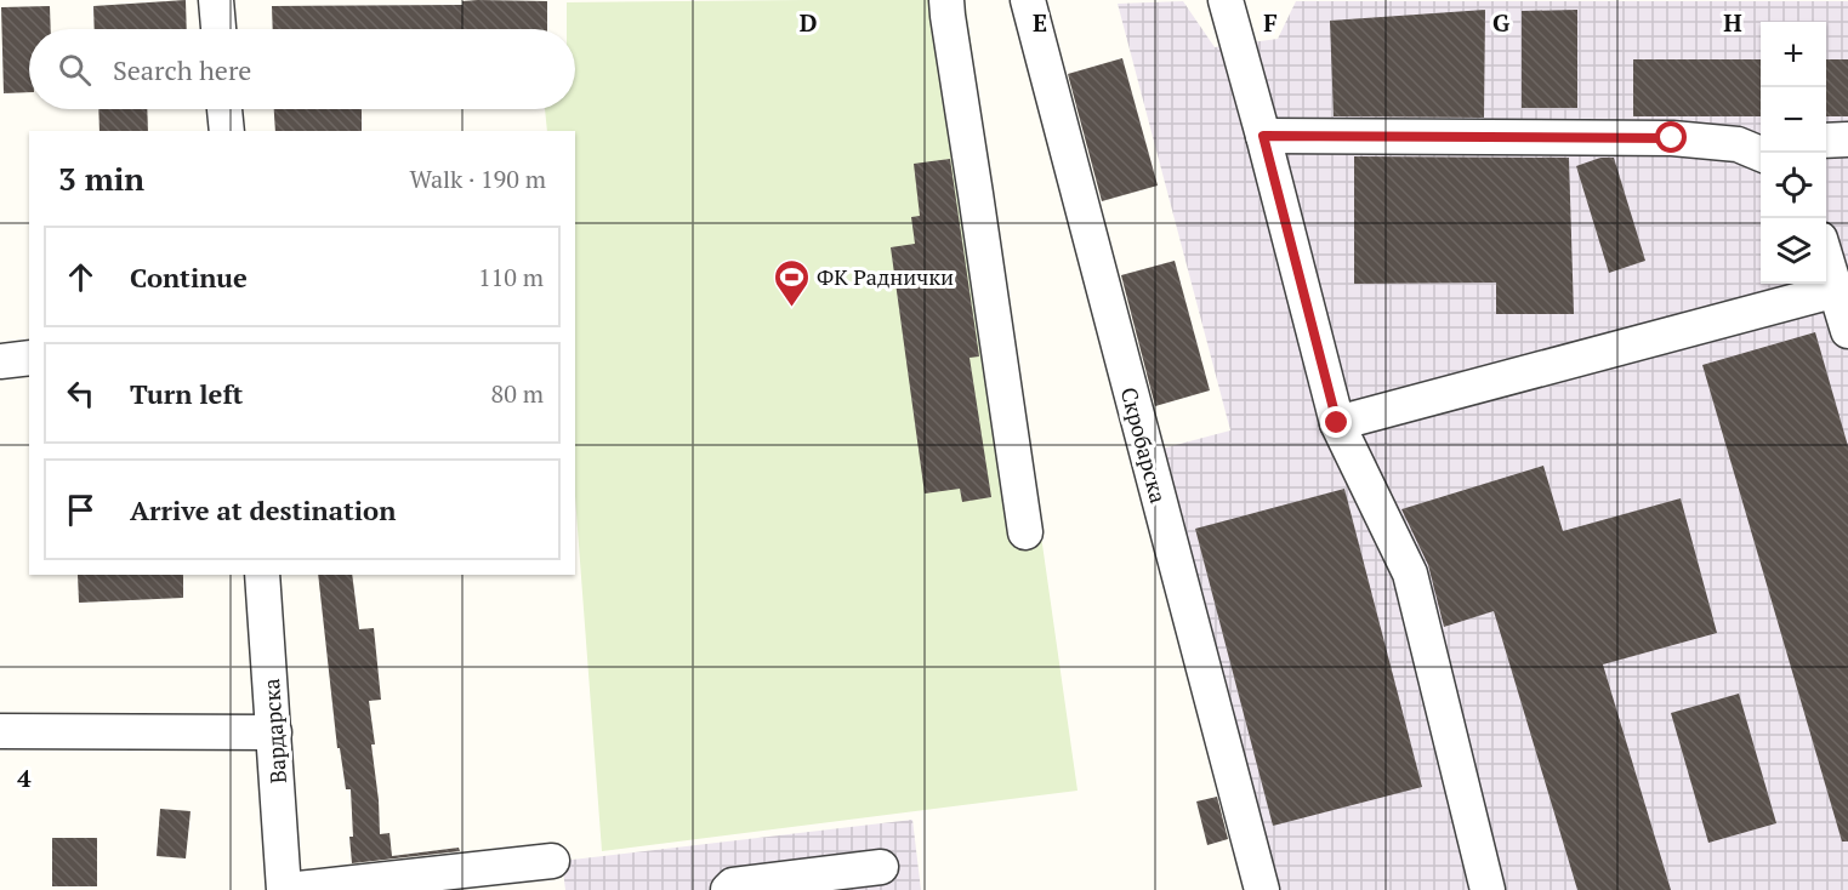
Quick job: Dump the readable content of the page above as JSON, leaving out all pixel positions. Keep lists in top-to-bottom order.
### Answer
{
  "streets": {
    "street": ["Скробарска", "Вардарска"]
  },
  "places": {
    "sports": ["ФК Раднички"]
  },
  "page": {
    "map_buttons": ["+", "−"],
    "search": "Search here",
    "heading": ["3 min", "Walk · 190 m"],
    "list": [
      ["Continue", "110 m"],
      ["Turn left", "80 m"],
      "Arrive at destination"
    ]
  },
  "grid": {
    "columns": [
      "D",
      "E",
      "F",
      "G",
      "H"
    ],
    "rows": ["4"]
  }
}
